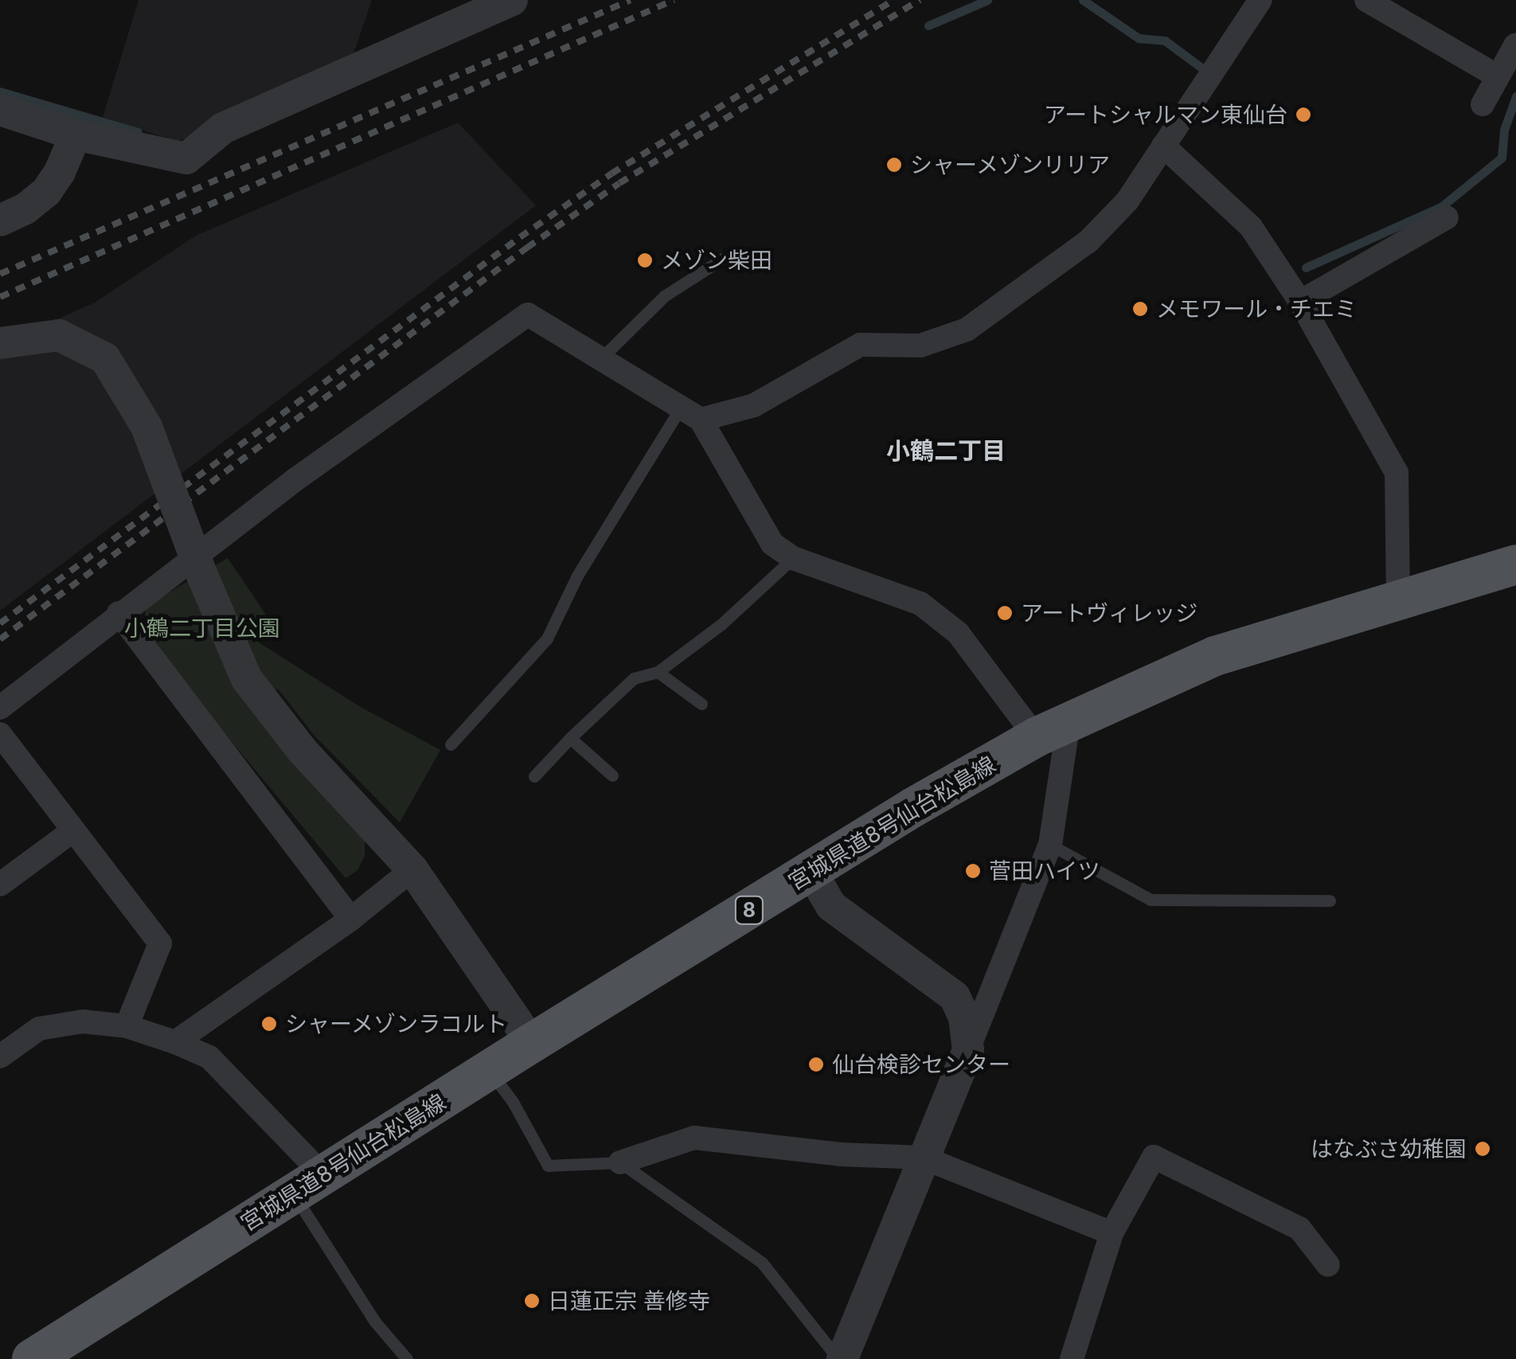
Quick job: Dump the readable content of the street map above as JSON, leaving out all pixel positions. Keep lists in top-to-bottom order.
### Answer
{
  "streets": {
    "main road": ["宮城県道8号仙台松島線", "8"]
  },
  "districts": ["小鶴二丁目"],
  "parks": ["小鶴二丁目公園"],
  "places": [
    "アートシャルマン東仙台",
    "シャーメゾンリリア",
    "メゾン柴田",
    "メモワール・チエミ",
    "アートヴィレッジ",
    "菅田ハイツ",
    "シャーメゾンラコルト",
    "仙台検診センター",
    "はなぶさ幼稚園",
    "日蓮正宗 善修寺"
  ]
}
